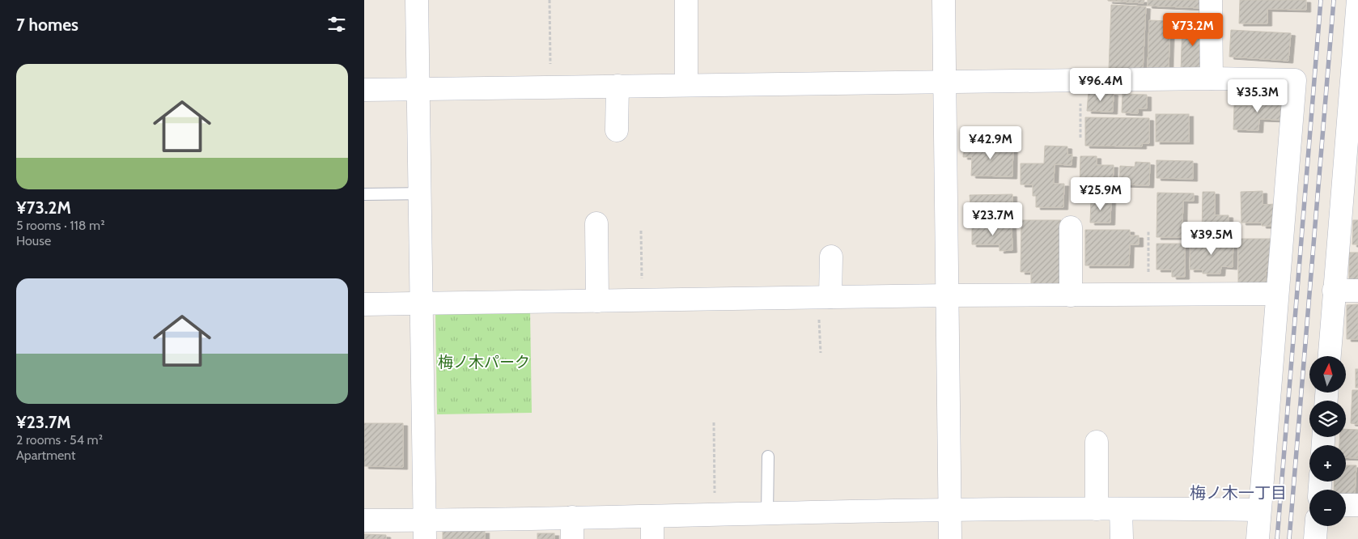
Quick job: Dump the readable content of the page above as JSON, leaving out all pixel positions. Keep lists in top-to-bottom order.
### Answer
{
  "districts": ["梅ノ木一丁目"],
  "parks": ["梅ノ木パーク"],
  "north": "top",
  "page": {
    "heading": "7 homes",
    "price": [
      "¥73.2M",
      "¥96.4M",
      "¥35.3M",
      "¥42.9M",
      "¥25.9M",
      "¥23.7M",
      "¥39.5M"
    ],
    "list": [
      {
        "name": "¥73.2M",
        "note": "5 rooms · 118 m² · House"
      },
      {
        "name": "¥23.7M",
        "note": "2 rooms · 54 m² · Apartment"
      }
    ],
    "map_buttons": ["+", "−"]
  }
}
